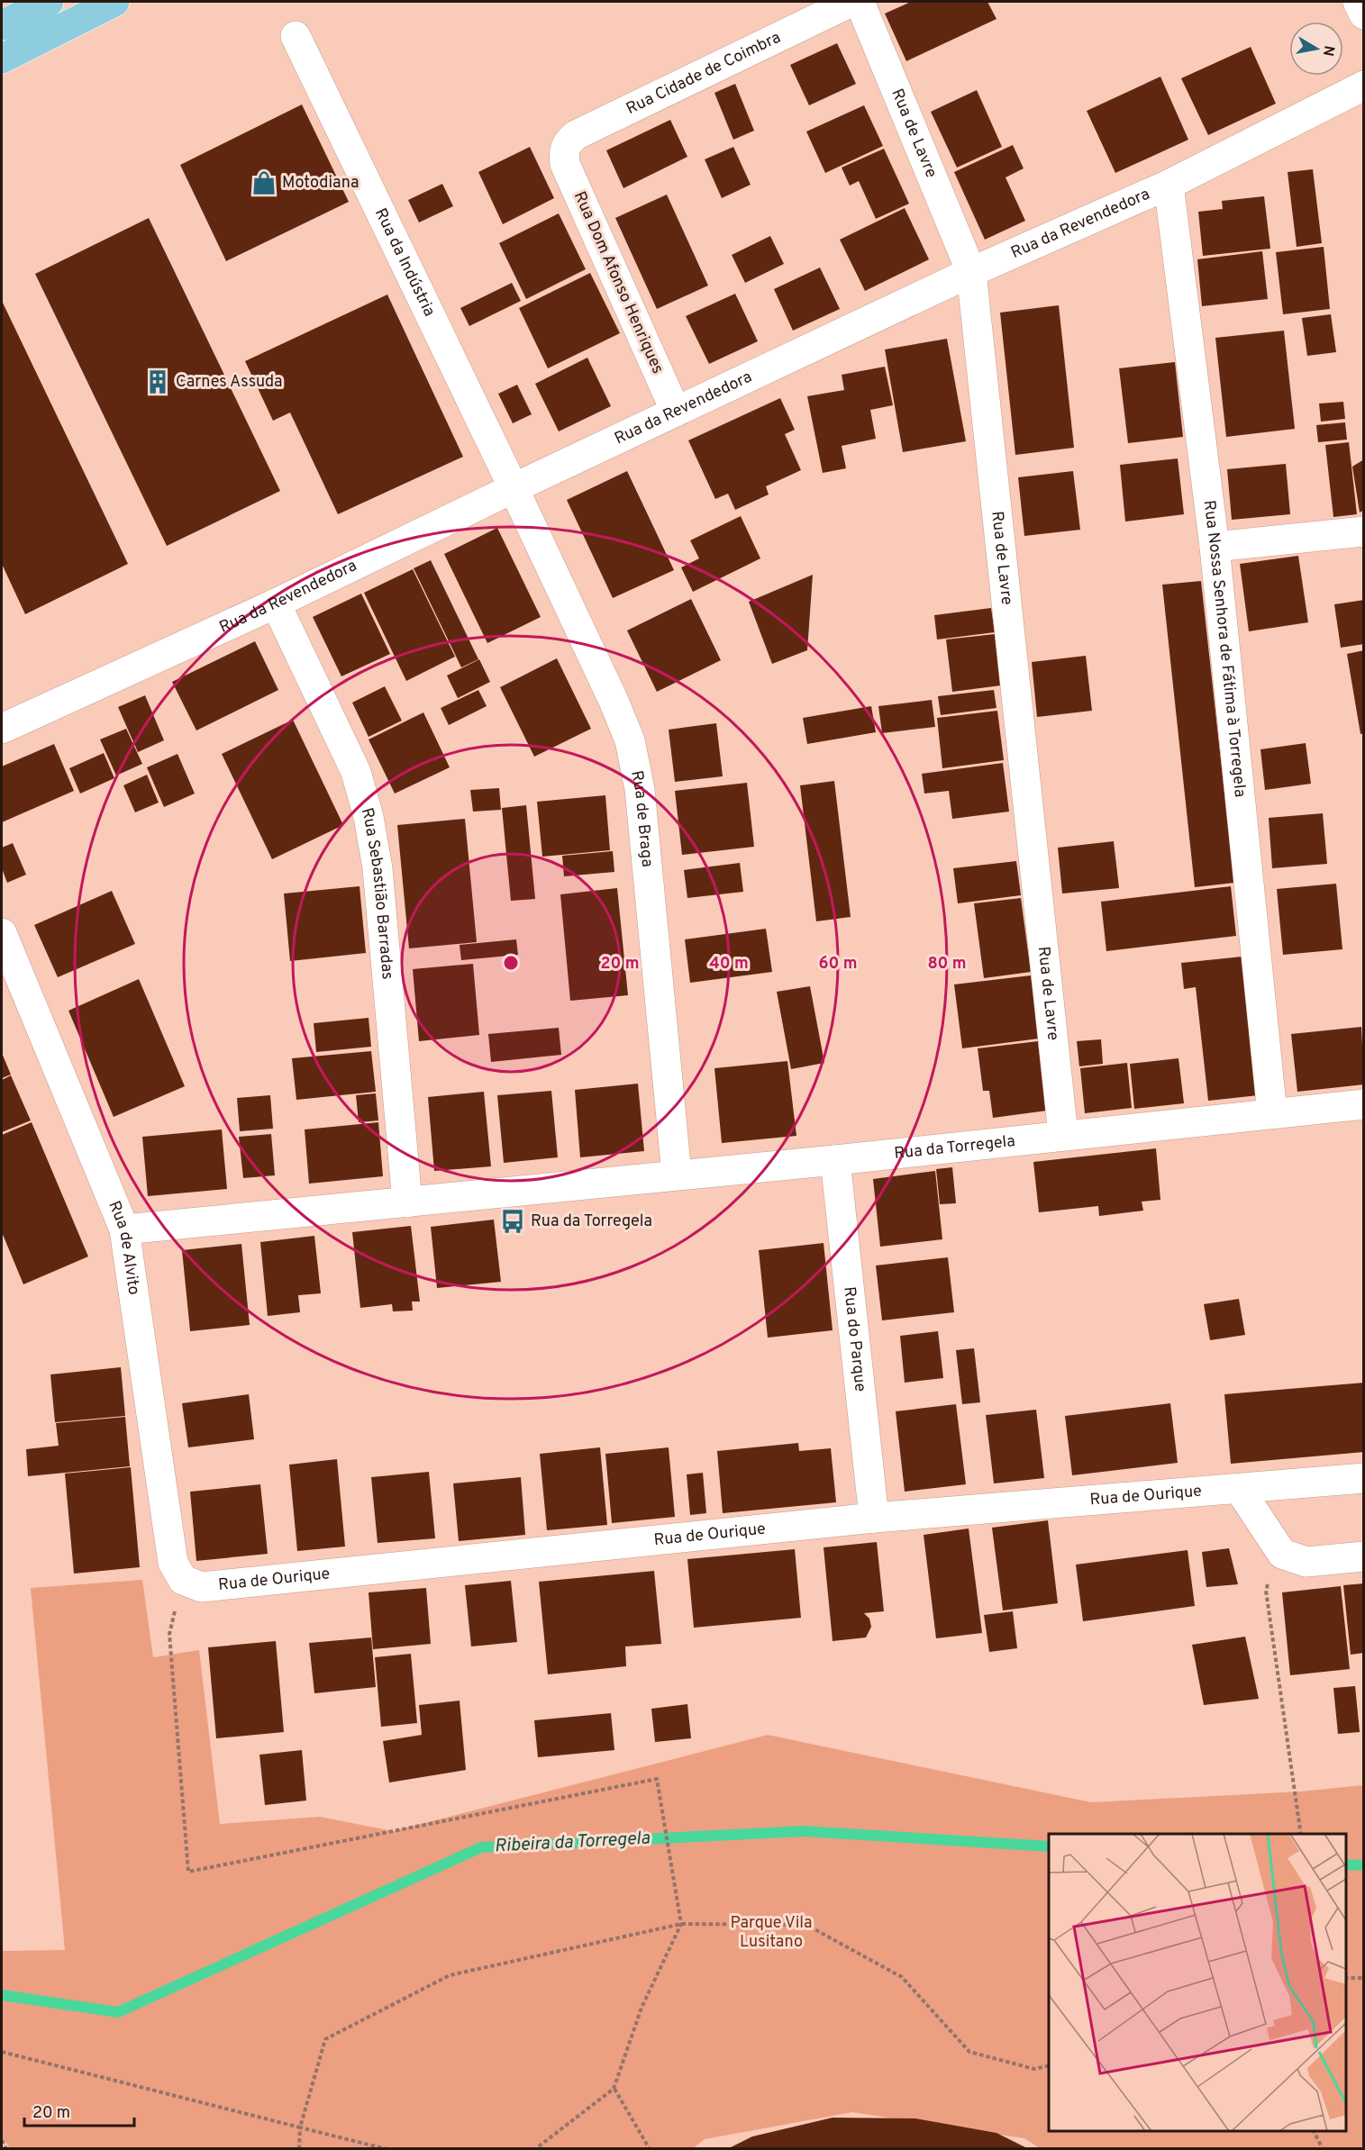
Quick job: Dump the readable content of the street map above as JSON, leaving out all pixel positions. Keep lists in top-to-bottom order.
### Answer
{
  "streets": {
    "street": [
      "Rua Cidade de Coimbra",
      "Rua de Lavre",
      "Rua da Revendedora",
      "Rua da Indústria",
      "Rua Dom Afonso Henriques",
      "Rua Nossa Senhora de Fátima à Torregela",
      "Rua de Braga",
      "Rua Sebastião Barradas",
      "Rua da Torregela",
      "Rua de Alvito",
      "Rua do Parque",
      "Rua de Ourique"
    ]
  },
  "crossings": [
    ["Rua Cidade de Coimbra", "Rua Dom Afonso Henriques"],
    ["Rua de Lavre", "Rua da Revendedora"],
    ["Rua de Lavre", "Rua da Torregela"],
    ["Rua da Revendedora", "Rua da Indústria"],
    ["Rua da Revendedora", "Rua Dom Afonso Henriques"],
    ["Rua da Revendedora", "Rua Nossa Senhora de Fátima à Torregela"],
    ["Rua da Revendedora", "Rua de Braga"],
    ["Rua da Revendedora", "Rua Sebastião Barradas"],
    ["Rua da Indústria", "Rua de Braga"],
    ["Rua Nossa Senhora de Fátima à Torregela", "Rua da Torregela"],
    ["Rua de Braga", "Rua da Torregela"],
    ["Rua Sebastião Barradas", "Rua da Torregela"],
    ["Rua da Torregela", "Rua de Alvito"],
    ["Rua da Torregela", "Rua do Parque"],
    ["Rua de Alvito", "Rua de Ourique"],
    ["Rua do Parque", "Rua de Ourique"]
  ],
  "water": ["Ribeira da Torregela"],
  "parks": ["Parque Vila Lusitano"],
  "places": {
    "shop": ["Motodiana"],
    "building": ["Carnes Assuda"],
    "bus stop": ["Rua da Torregela"]
  },
  "scale_bar": "20 m",
  "north": "right",
  "rings": [
    "20 m",
    "40 m",
    "60 m",
    "80 m"
  ]
}
